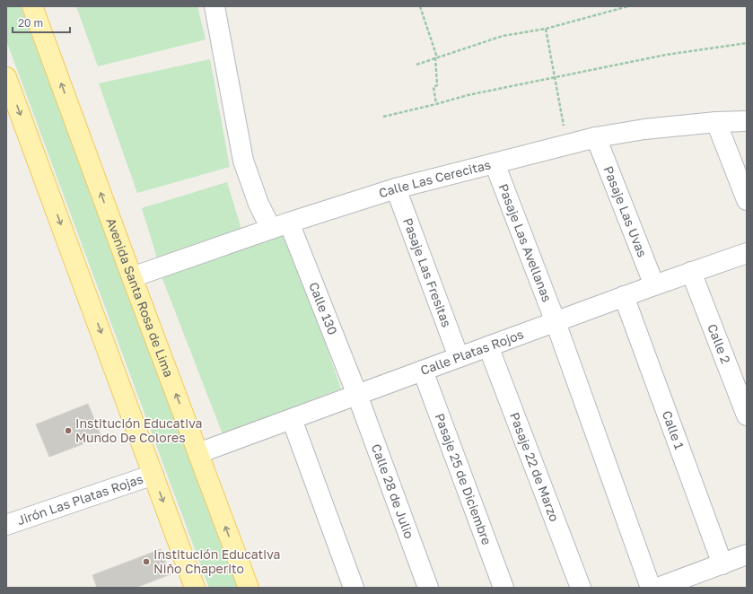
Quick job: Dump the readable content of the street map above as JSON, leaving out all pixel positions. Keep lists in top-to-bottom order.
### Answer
{
  "streets": {
    "main road": ["Avenida Santa Rosa de Lima"],
    "street": [
      "Calle Las Cerecitas",
      "Pasaje Las Uvas",
      "Pasaje Las Avellanas",
      "Pasaje Las Fresitas",
      "Calle 130",
      "Calle 2",
      "Calle Platas Rojos",
      "Calle 1",
      "Pasaje 22 de Marzo",
      "Pasaje 25 de Diciembre",
      "Calle 28 de Julio",
      "Jirón Las Platas Rojas"
    ]
  },
  "crossings": [
    ["Calle Las Cerecitas", "Pasaje Las Uvas"],
    ["Calle Las Cerecitas", "Pasaje Las Avellanas"],
    ["Calle Las Cerecitas", "Pasaje Las Fresitas"],
    ["Calle Las Cerecitas", "Avenida Santa Rosa de Lima"],
    ["Calle Las Cerecitas", "Calle 130"],
    ["Pasaje Las Uvas", "Calle Platas Rojos"],
    ["Pasaje Las Avellanas", "Calle Platas Rojos"],
    ["Pasaje Las Fresitas", "Calle Platas Rojos"],
    ["Avenida Santa Rosa de Lima", "Calle Platas Rojos"],
    ["Calle 130", "Calle Platas Rojos"],
    ["Calle 130", "Calle 28 de Julio"],
    ["Calle 2", "Calle Platas Rojos"],
    ["Calle Platas Rojos", "Calle 1"],
    ["Calle Platas Rojos", "Pasaje 22 de Marzo"],
    ["Calle Platas Rojos", "Pasaje 25 de Diciembre"],
    ["Calle Platas Rojos", "Calle 28 de Julio"]
  ],
  "places": ["Institución Educativa Mundo De Colores", "Institución Educativa Niño Chaperito"],
  "scale_bar": "20 m"
}
